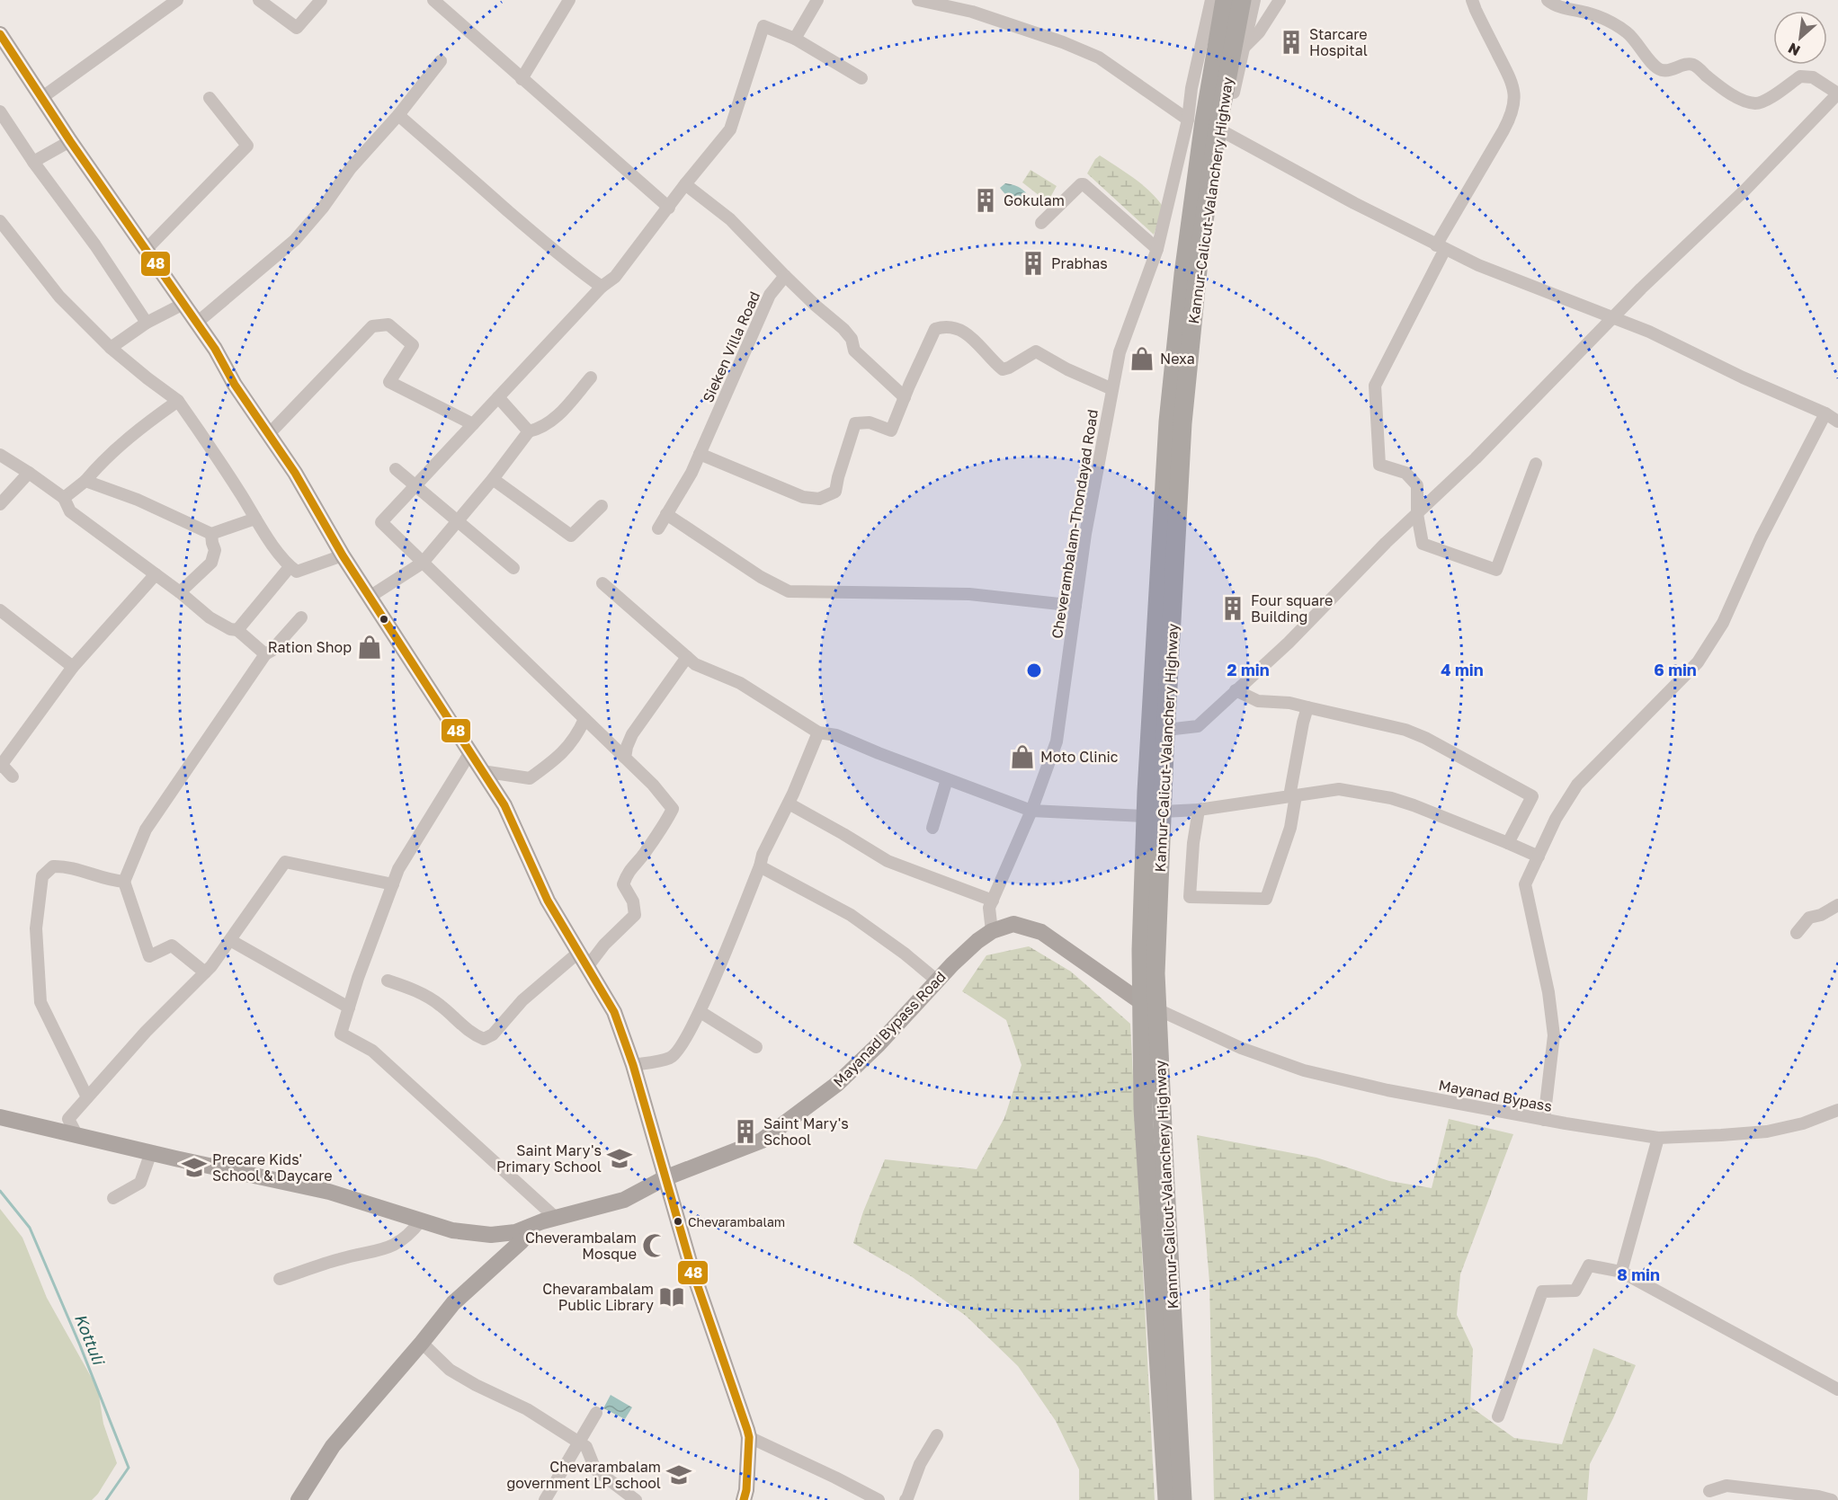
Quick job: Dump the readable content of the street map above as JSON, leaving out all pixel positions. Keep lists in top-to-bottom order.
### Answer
{
  "streets": {
    "highway": ["Kannur-Calicut-Valanchery Highway"],
    "main road": ["Mayanad Bypass Road"],
    "street": ["Sieken Villa Road", "Cheverambalam-Thondayad Road", "Mayanad Bypass"]
  },
  "crossings": [
    ["Kannur-Calicut-Valanchery Highway", "Mayanad Bypass Road"],
    ["Kannur-Calicut-Valanchery Highway", "Mayanad Bypass"],
    ["Cheverambalam-Thondayad Road", "Mayanad Bypass Road"],
    ["Mayanad Bypass Road", "Mayanad Bypass"]
  ],
  "water": ["Kottuli"],
  "places": {
    "building": [
      "Starcare Hospital",
      "Gokulam",
      "Prabhas",
      "Four square Building",
      "Saint Mary's School"
    ],
    "shop": ["Nexa", "Ration Shop", "Moto Clinic"],
    "school or university": ["Saint Mary's Primary School", "Precare Kids' School & Daycare", "Chevarambalam government LP school"],
    "other": ["Chevarambalam"],
    "mosque": ["Cheverambalam Mosque"],
    "library": ["Chevarambalam Public Library"]
  },
  "lines": ["transit line 48"],
  "north": "bottom left",
  "rings": [
    "2 min",
    "4 min",
    "6 min",
    "8 min"
  ]
}
